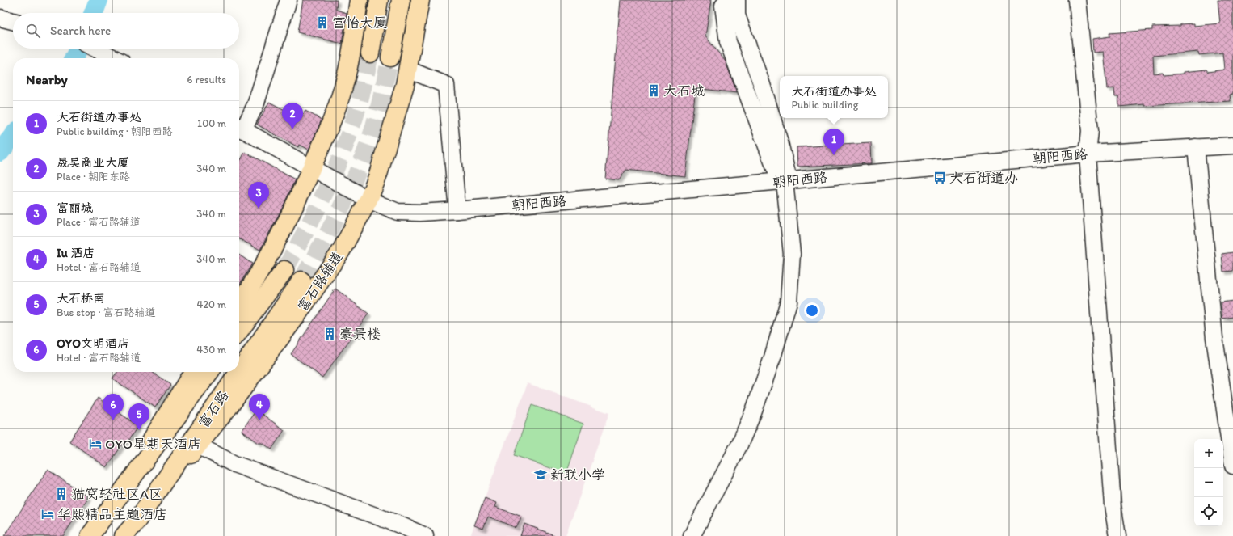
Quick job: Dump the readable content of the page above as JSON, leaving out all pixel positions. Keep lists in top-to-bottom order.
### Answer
{
  "streets": {
    "main road": ["富石路辅道", "富石路"],
    "street": ["朝阳西路"]
  },
  "crossings": [
    ["朝阳西路", "富石路辅道"],
    ["富石路辅道", "富石路"]
  ],
  "places": {
    "building": [
      "富怡大厦",
      "大石城",
      "豪景楼",
      "猫窝轻社区A区"
    ],
    "bus stop": ["大石街道办"],
    "hotel": ["OYO星期天酒店", "华熙精品主题酒店"],
    "school or university": ["新联小学"]
  },
  "page": {
    "search": "Search here",
    "heading": ["Nearby", "6 results"],
    "popup": ["大石街道办事处", "Public building"],
    "list": [
      {
        "mark": "1",
        "name": "大石街道办事处",
        "note": "Public building · 朝阳西路",
        "value": "100 m"
      },
      {
        "mark": "2",
        "name": "晟昊商业大厦",
        "note": "Place · 朝阳东路",
        "value": "340 m"
      },
      {
        "mark": "3",
        "name": "富丽城",
        "note": "Place · 富石路辅道",
        "value": "340 m"
      },
      {
        "mark": "4",
        "name": "Iu 酒店",
        "note": "Hotel · 富石路辅道",
        "value": "340 m"
      },
      {
        "mark": "5",
        "name": "大石桥南",
        "note": "Bus stop · 富石路辅道",
        "value": "420 m"
      },
      {
        "mark": "6",
        "name": "OYO文明酒店",
        "note": "Hotel · 富石路辅道",
        "value": "430 m"
      }
    ],
    "pins": [
      "2",
      "1",
      "3",
      "4",
      "6",
      "5"
    ],
    "map_buttons": ["+", "−"]
  }
}
